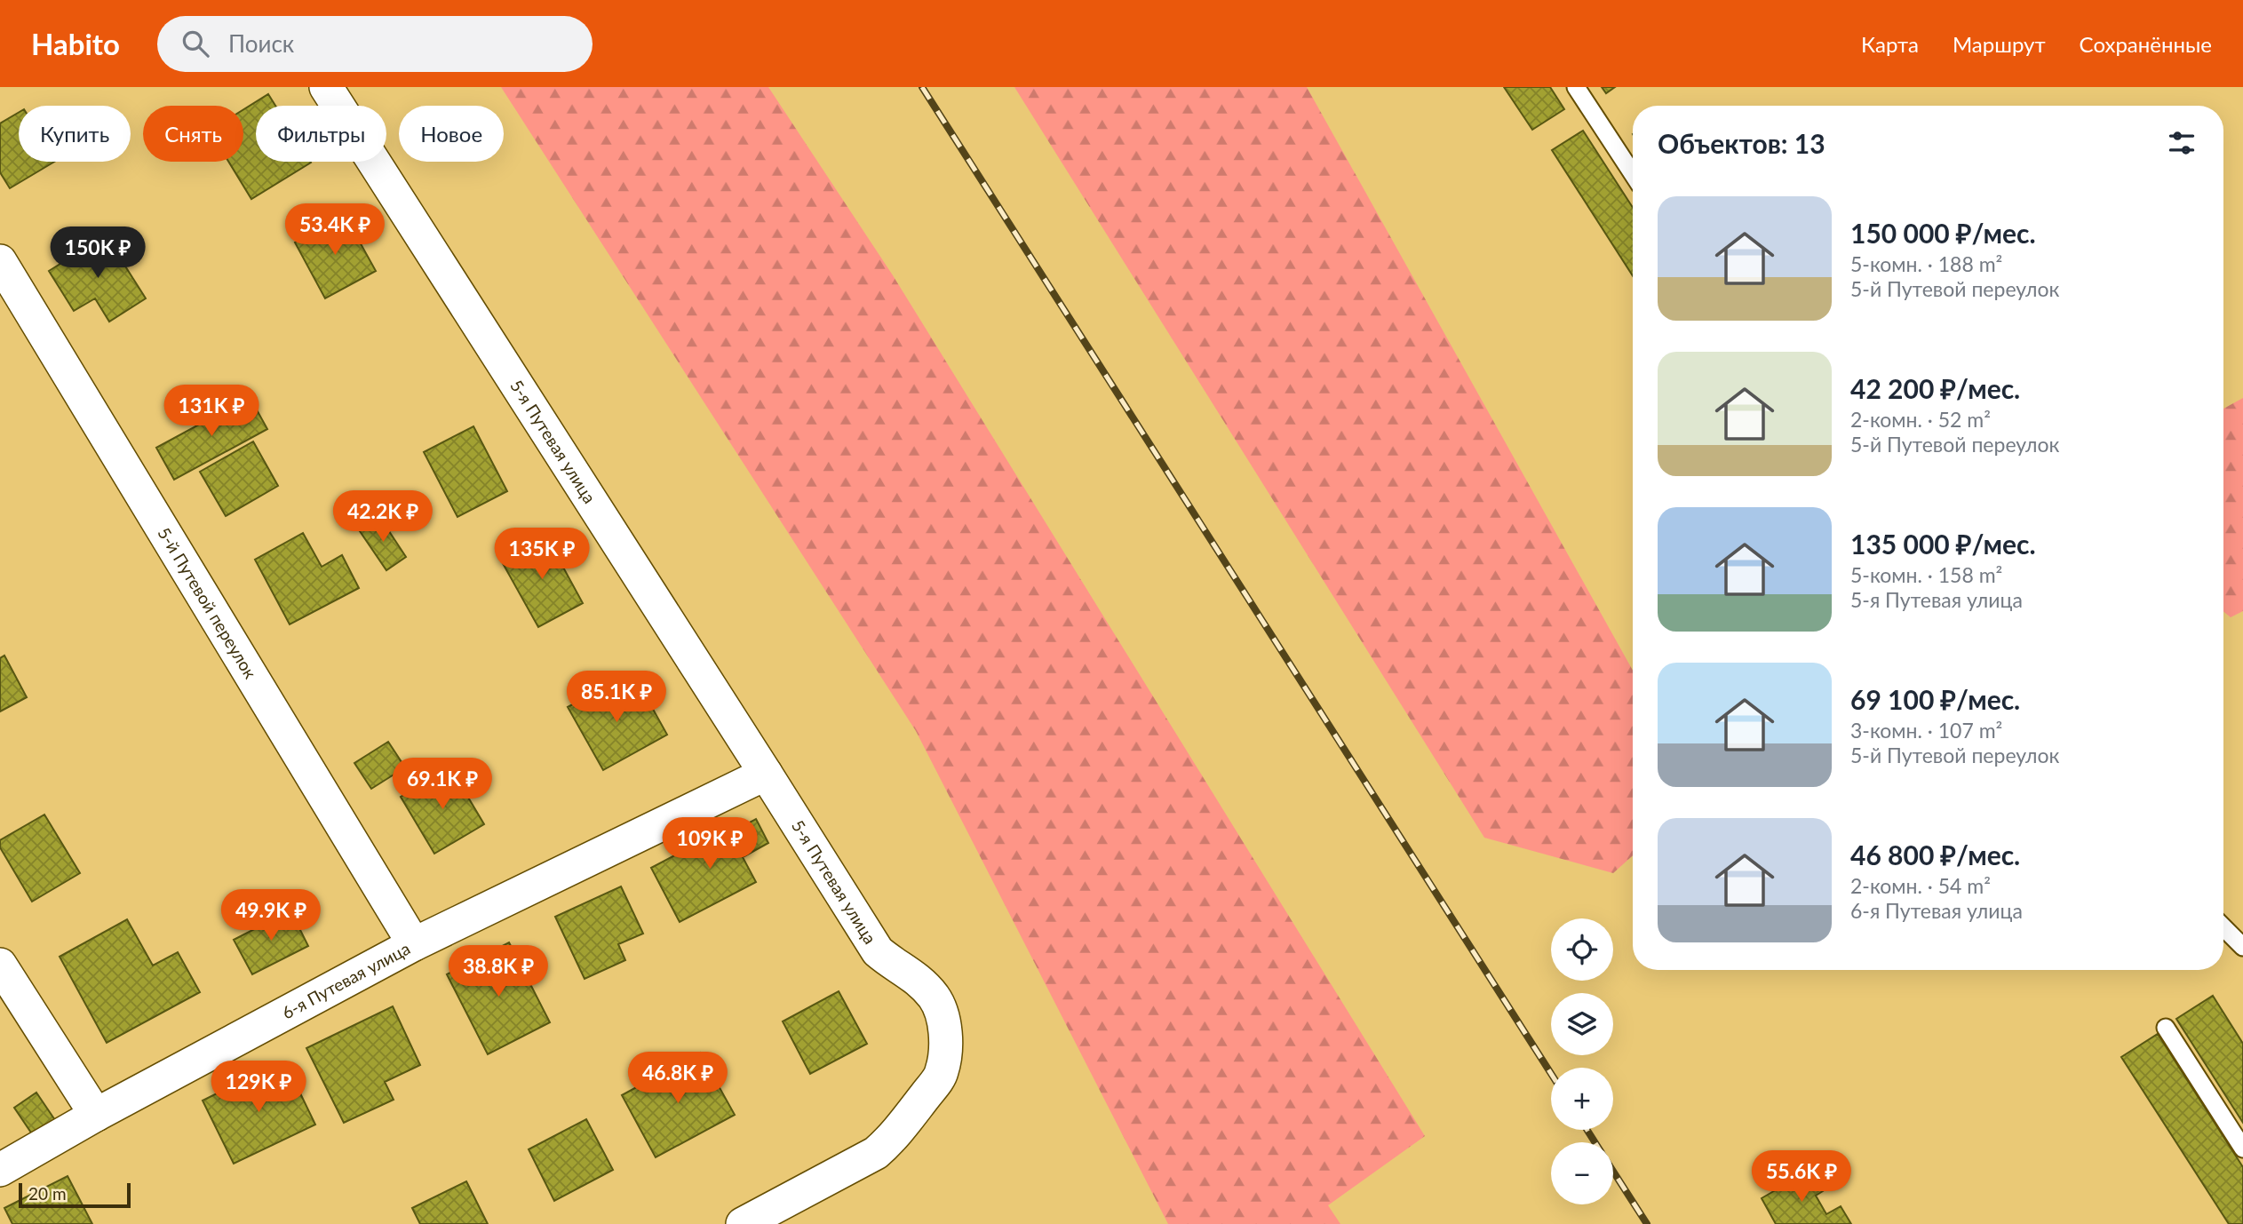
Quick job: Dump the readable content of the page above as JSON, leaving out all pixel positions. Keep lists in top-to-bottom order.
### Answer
{
  "streets": {
    "street": ["5-я Путевая улица", "5-й Путевой переулок", "6-я Путевая улица"]
  },
  "crossings": [
    ["5-я Путевая улица", "6-я Путевая улица"],
    ["5-й Путевой переулок", "6-я Путевая улица"]
  ],
  "scale_bar": "20 m",
  "page": {
    "header": "Habito",
    "search": "Поиск",
    "nav": ["Карта", "Маршрут", "Сохранённые"],
    "chip": [
      "Купить",
      "Снять",
      "Фильтры",
      "Новое"
    ],
    "heading": "Объектов: 13",
    "list": [
      {
        "name": "150 000 ₽/мес.",
        "note": "5-комн. · 188 m² · 5-й Путевой переулок"
      },
      {
        "name": "42 200 ₽/мес.",
        "note": "2-комн. · 52 m² · 5-й Путевой переулок"
      },
      {
        "name": "135 000 ₽/мес.",
        "note": "5-комн. · 158 m² · 5-я Путевая улица"
      },
      {
        "name": "69 100 ₽/мес.",
        "note": "3-комн. · 107 m² · 5-й Путевой переулок"
      },
      {
        "name": "46 800 ₽/мес.",
        "note": "2-комн. · 54 m² · 6-я Путевая улица"
      }
    ],
    "price": [
      "53.4K ₽",
      "150K ₽",
      "131K ₽",
      "42.2K ₽",
      "135K ₽",
      "85.1K ₽",
      "69.1K ₽",
      "109K ₽",
      "49.9K ₽",
      "38.8K ₽",
      "46.8K ₽",
      "129K ₽",
      "55.6K ₽"
    ],
    "map_buttons": ["+", "−"],
    "scale": "20 m"
  }
}
